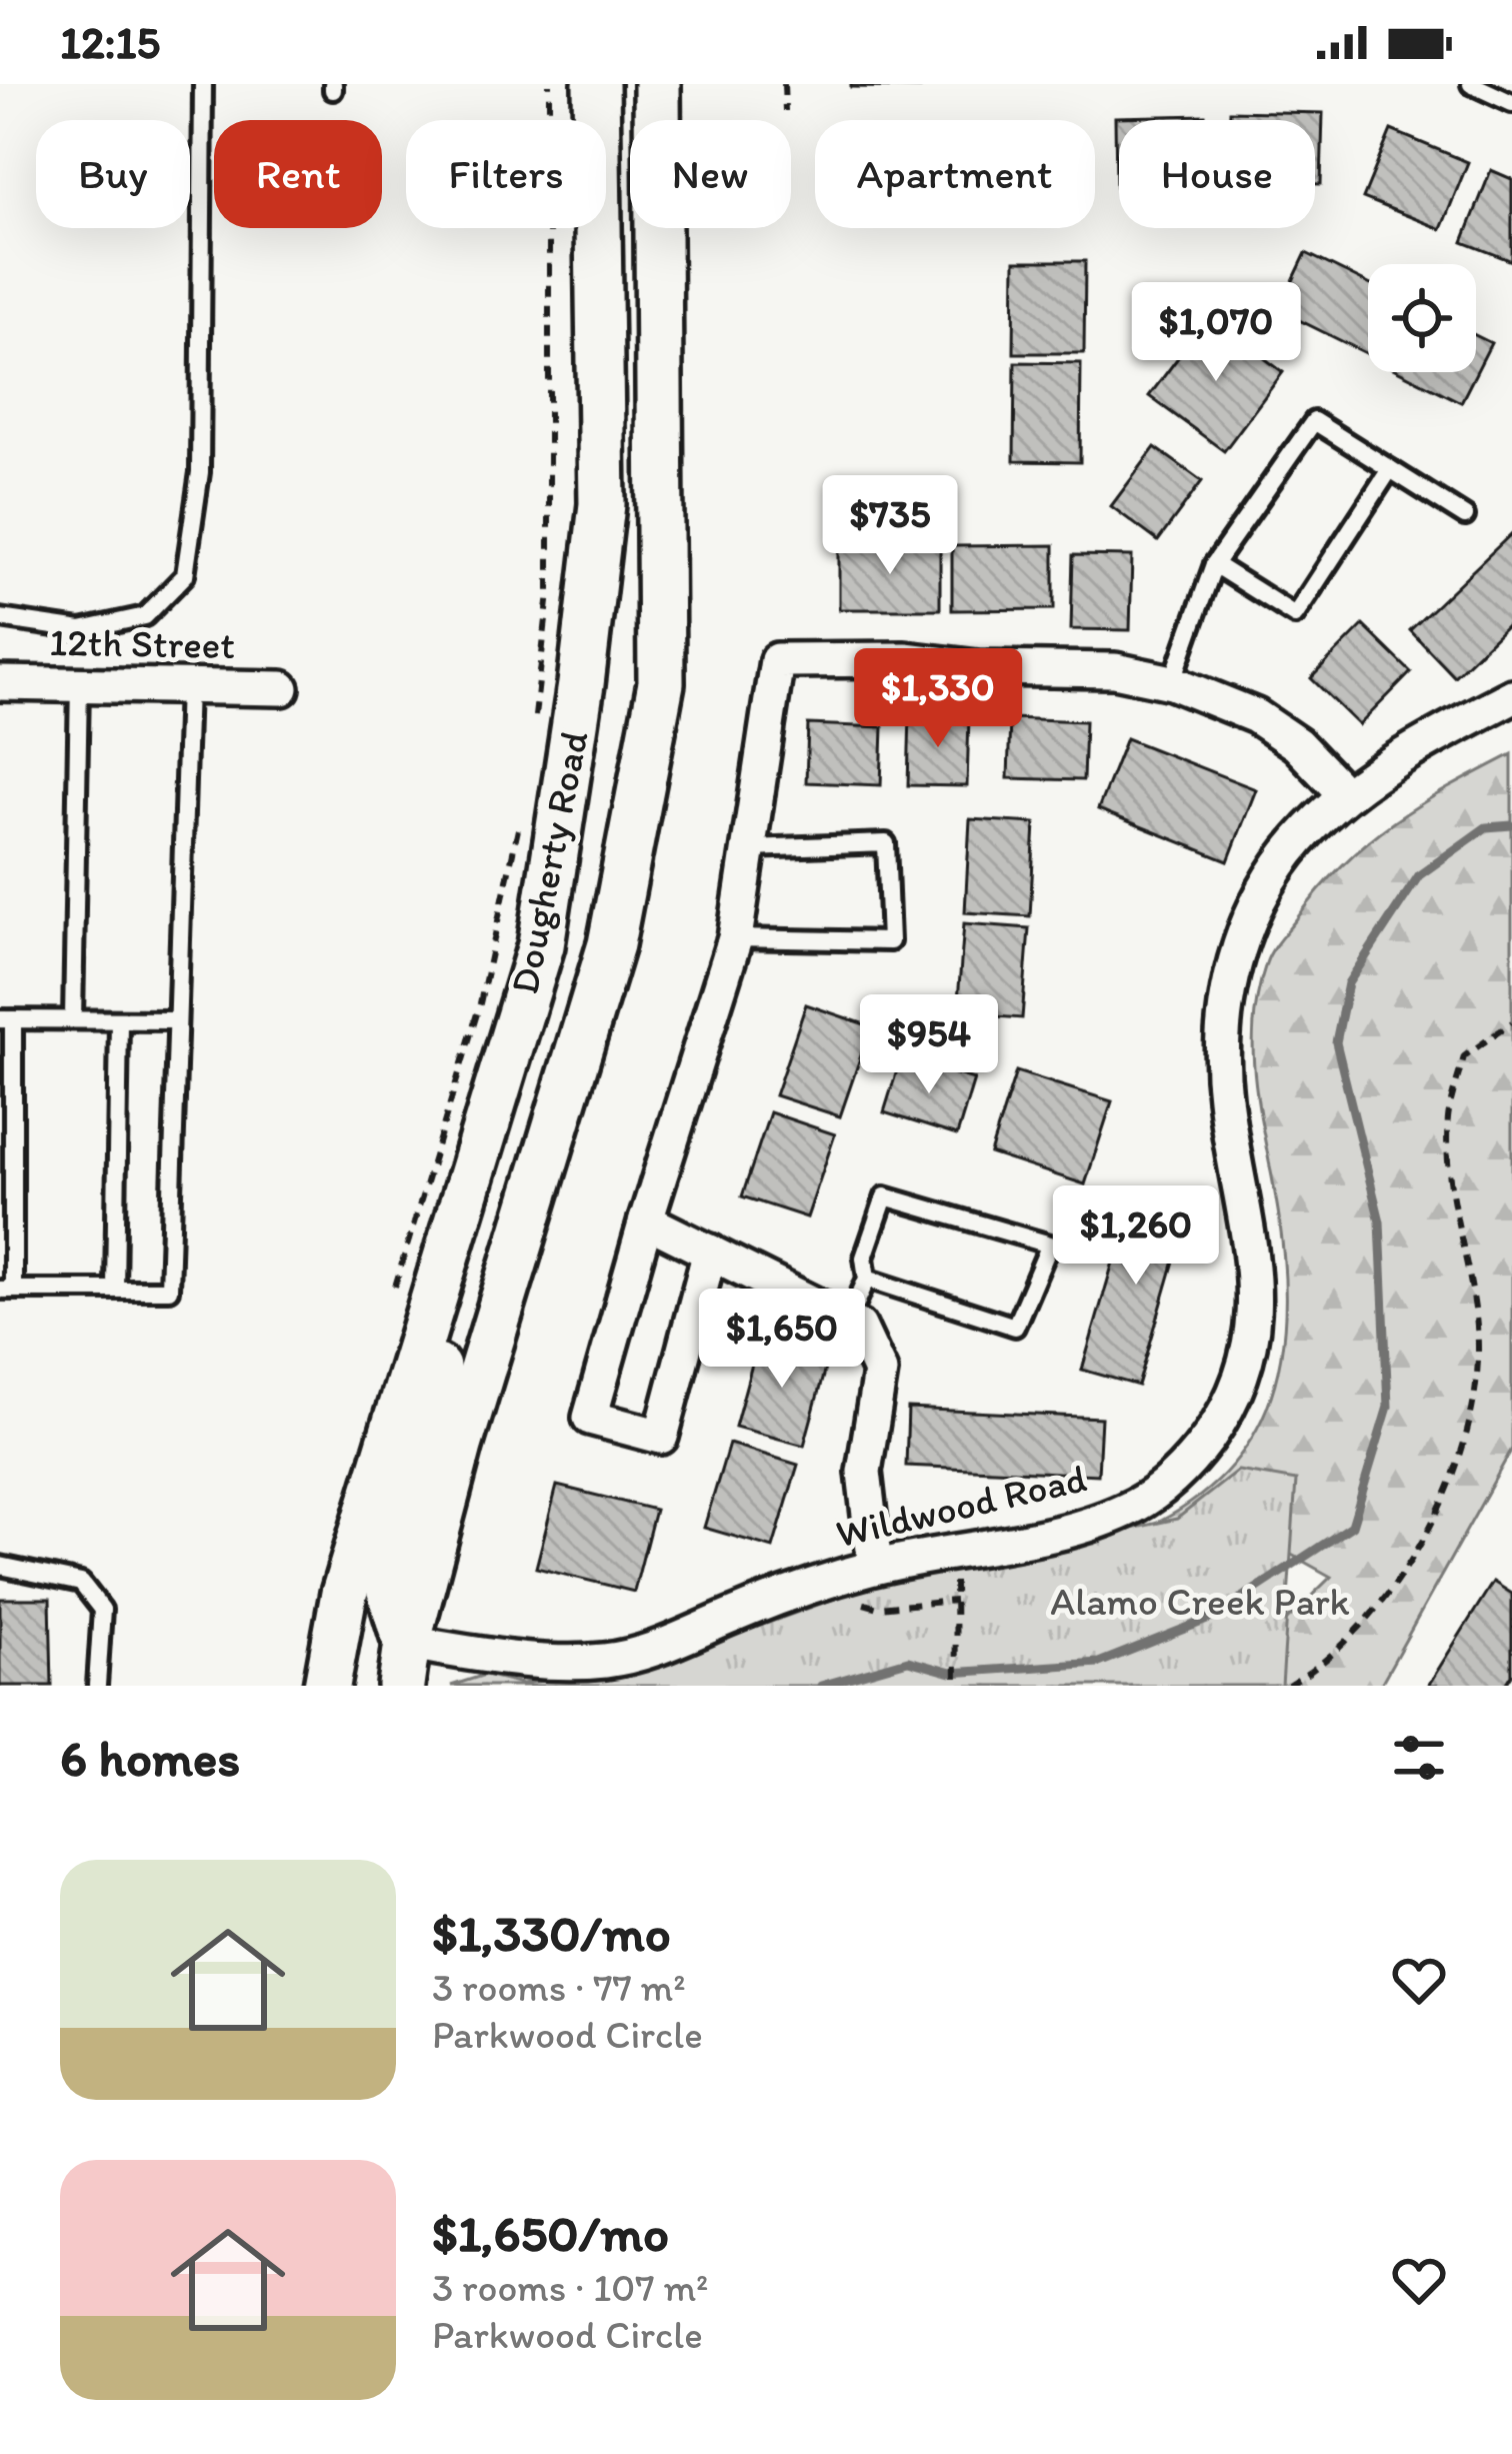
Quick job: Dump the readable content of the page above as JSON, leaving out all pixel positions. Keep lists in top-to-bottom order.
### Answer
{
  "streets": {
    "main road": ["Dougherty Road"],
    "street": ["12th Street", "Wildwood Road"]
  },
  "crossings": [
    ["Dougherty Road", "Wildwood Road"]
  ],
  "parks": ["Alamo Creek Park"],
  "page": {
    "status": "12:15",
    "chip": [
      "Buy",
      "Rent",
      "Filters",
      "New",
      "Apartment",
      "House"
    ],
    "price": [
      "$1,070",
      "$735",
      "$1,330",
      "$954",
      "$1,260",
      "$1,650"
    ],
    "heading": "6 homes",
    "list": [
      {
        "name": "$1,330/mo",
        "note": "3 rooms · 77 m² · Parkwood Circle"
      },
      {
        "name": "$1,650/mo",
        "note": "3 rooms · 107 m² · Parkwood Circle"
      }
    ]
  }
}
